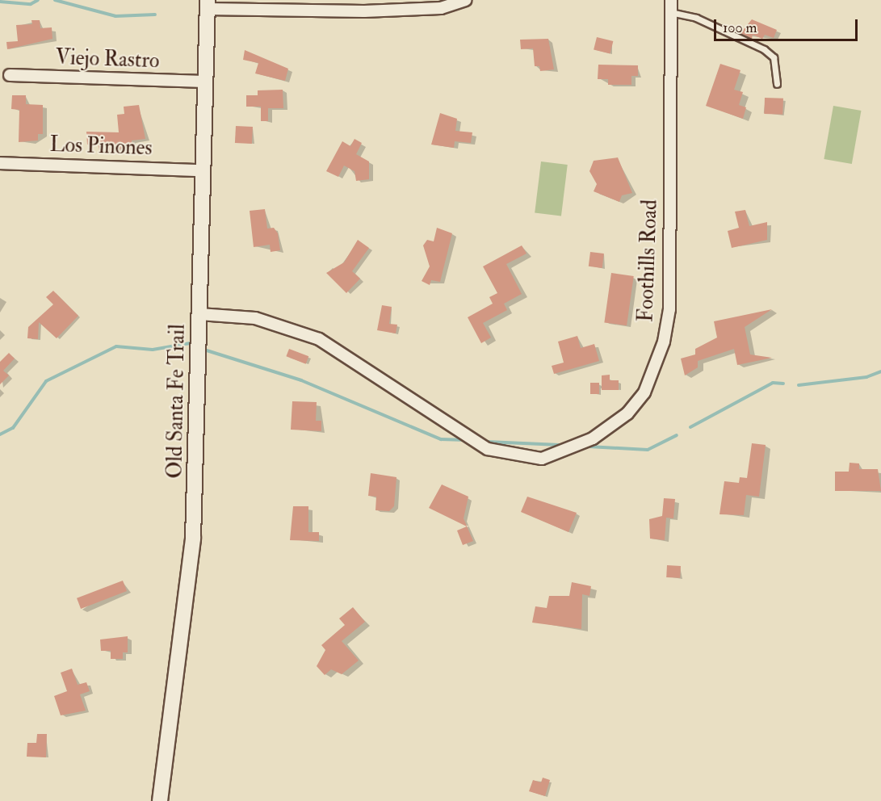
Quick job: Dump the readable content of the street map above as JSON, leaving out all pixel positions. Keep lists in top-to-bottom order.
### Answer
{
  "streets": {
    "street": [
      "Viejo Rastro",
      "Los Pinones",
      "Foothills Road",
      "Old Santa Fe Trail"
    ]
  },
  "crossings": [
    ["Viejo Rastro", "Old Santa Fe Trail"],
    ["Los Pinones", "Old Santa Fe Trail"],
    ["Foothills Road", "Old Santa Fe Trail"]
  ],
  "scale_bar": "100 m"
}
